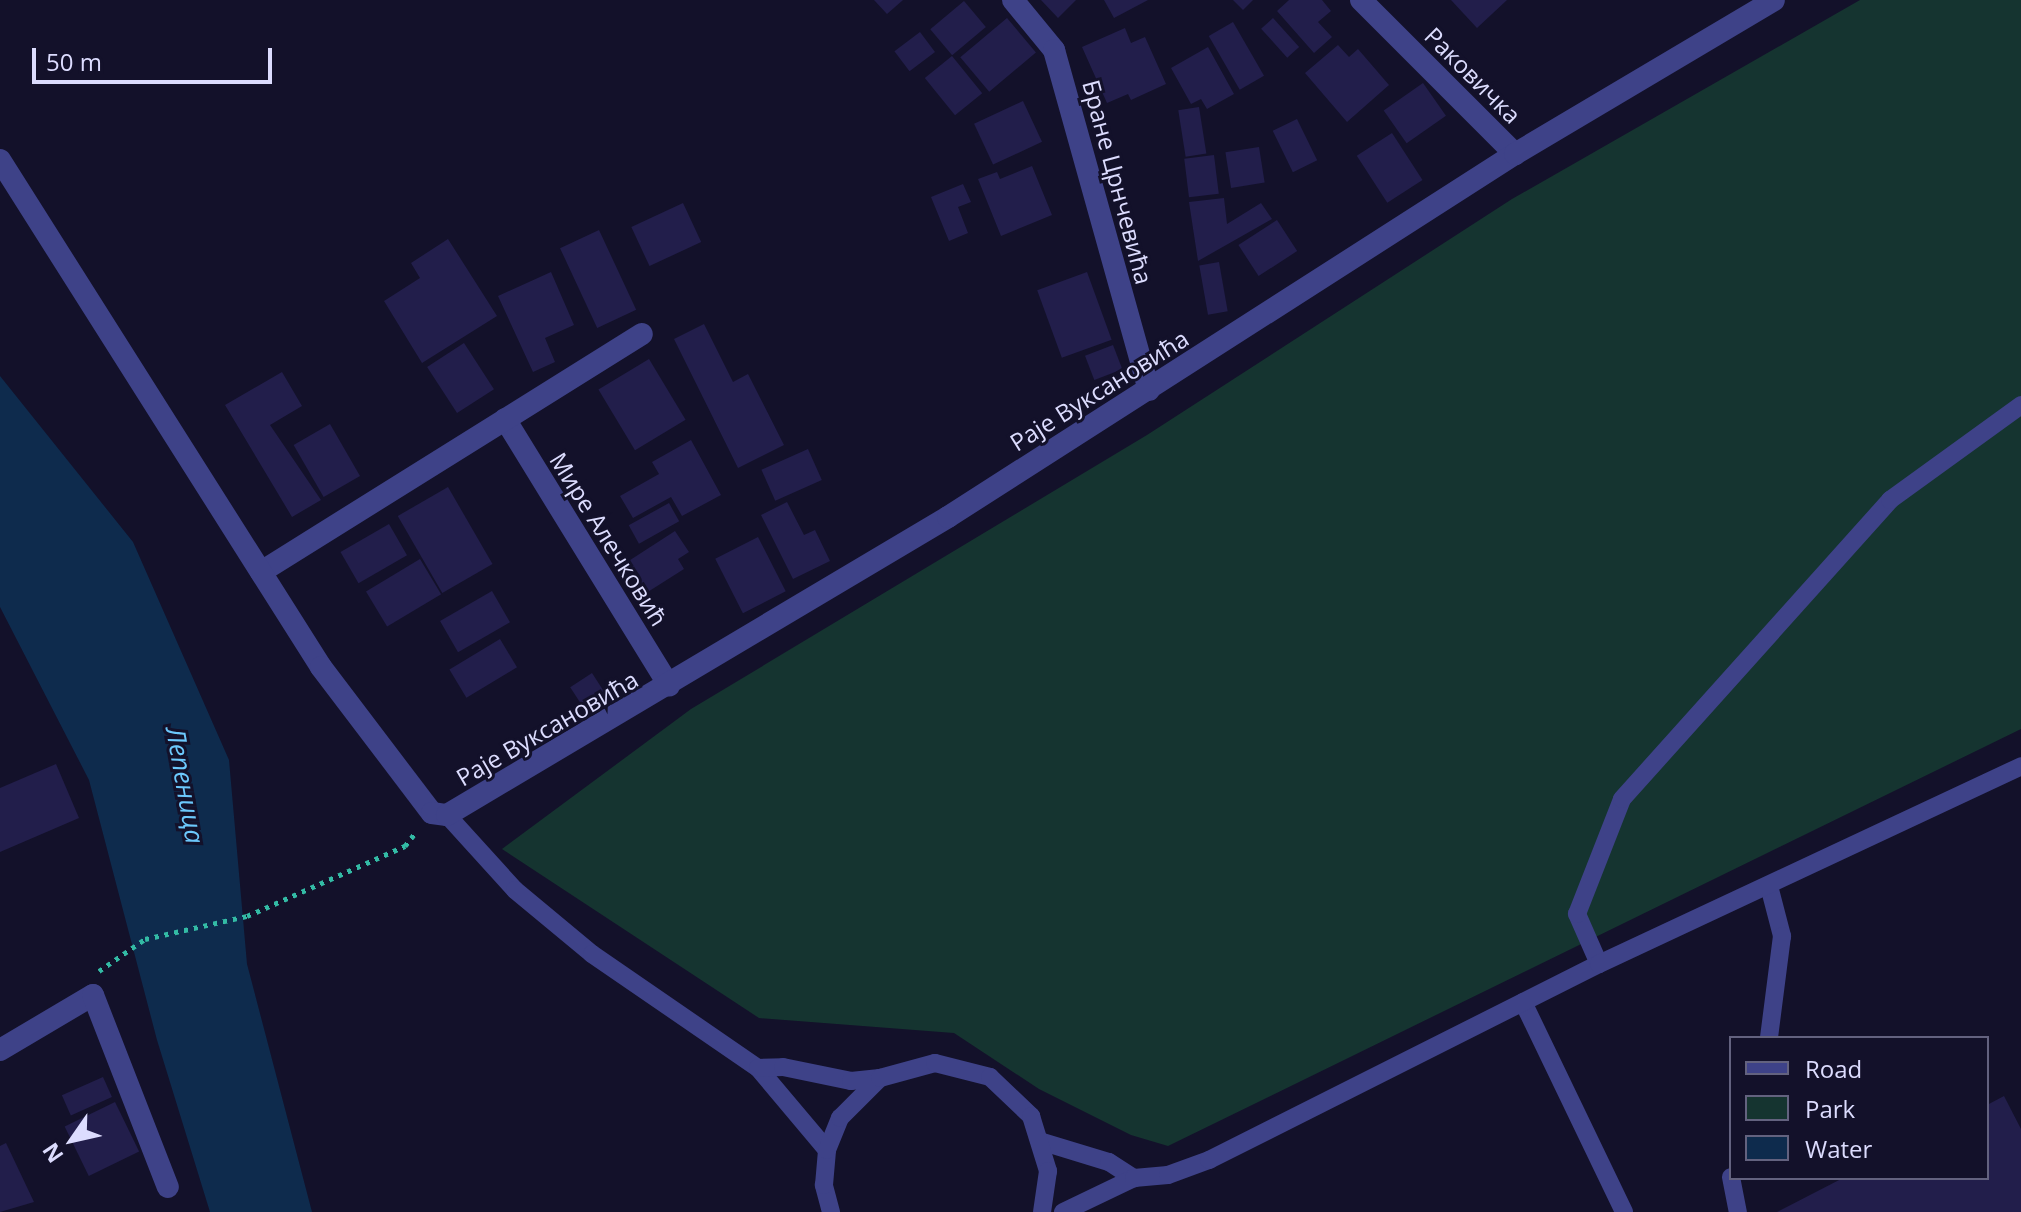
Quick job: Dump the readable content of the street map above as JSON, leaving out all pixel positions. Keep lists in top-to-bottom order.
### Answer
{
  "streets": {
    "street": [
      "Раковичка",
      "Бране Црнчевића",
      "Раје Вуксановића",
      "Мире Алечковић"
    ]
  },
  "crossings": [
    ["Раковичка", "Раје Вуксановића"],
    ["Бране Црнчевића", "Раје Вуксановића"],
    ["Раје Вуксановића", "Мире Алечковић"]
  ],
  "water": ["Лепеница"],
  "legend": ["Road", "Park", "Water"],
  "scale_bar": "50 m",
  "north": "bottom left"
}
